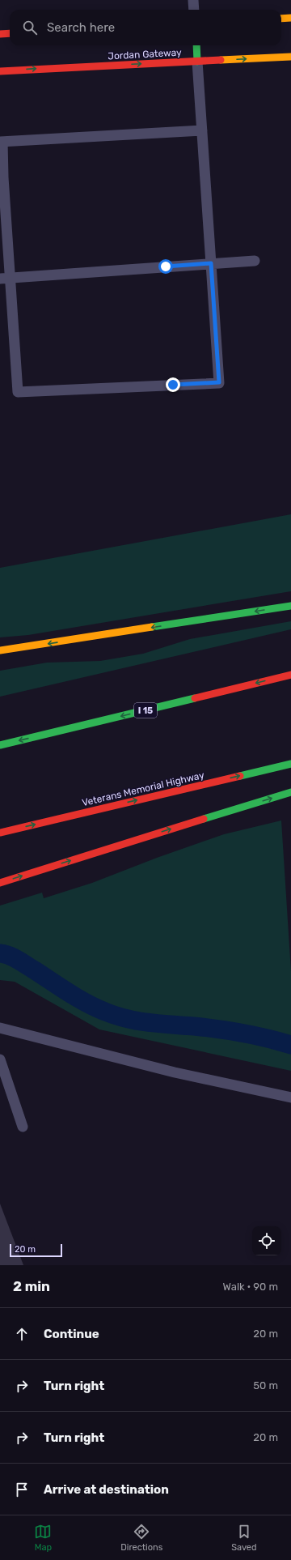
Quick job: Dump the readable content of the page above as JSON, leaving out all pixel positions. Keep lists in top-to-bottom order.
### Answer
{
  "streets": {
    "main road": ["Jordan Gateway", "I 15", "Veterans Memorial Highway"]
  },
  "one_way": ["Jordan Gateway"],
  "scale_bar": "20 m",
  "page": {
    "search": "Search here",
    "scale": "20 m",
    "heading": ["2 min", "Walk · 90 m"],
    "list": [
      ["Continue", "20 m"],
      ["Turn right", "50 m"],
      ["Turn right", "20 m"],
      "Arrive at destination"
    ],
    "nav": ["Map", "Directions", "Saved"]
  }
}
